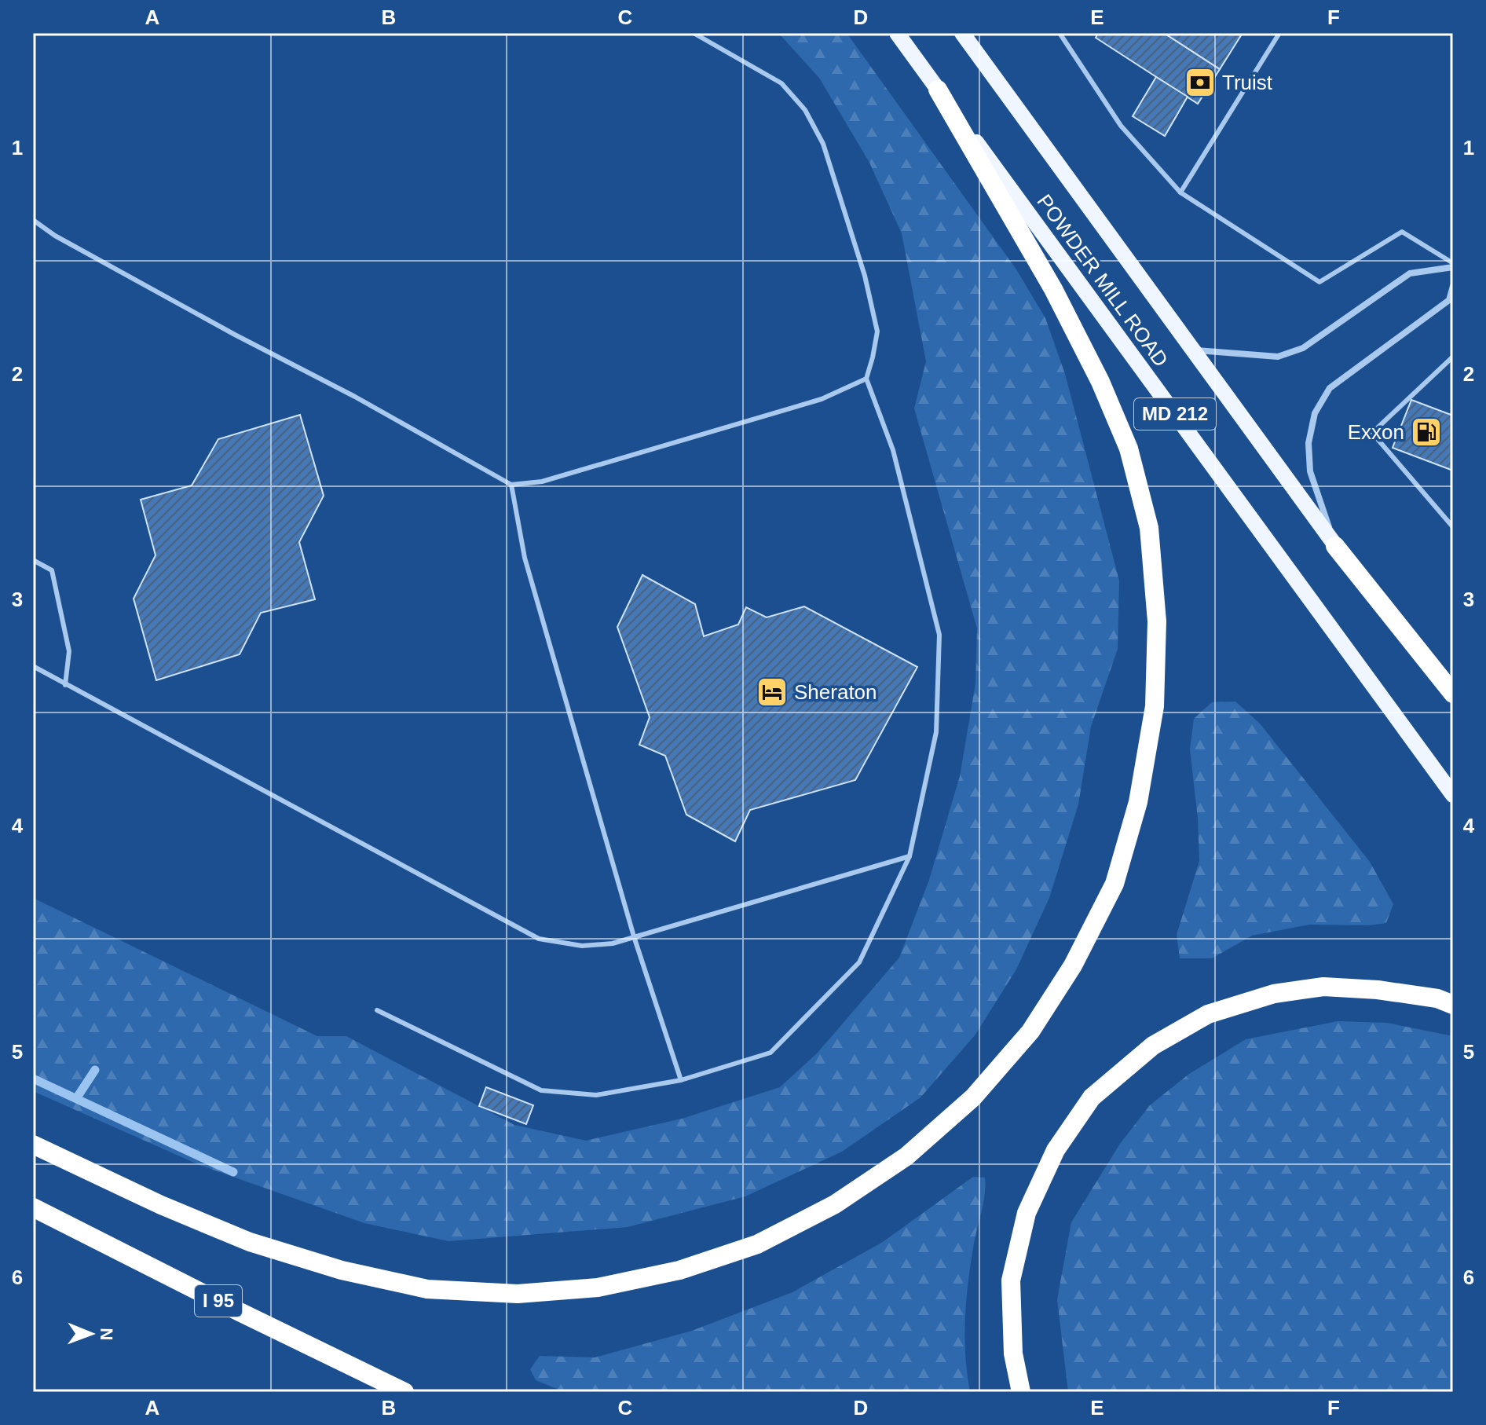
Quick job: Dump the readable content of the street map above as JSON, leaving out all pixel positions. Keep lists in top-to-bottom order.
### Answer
{
  "streets": {
    "highway": ["I 95"],
    "main road": ["POWDER MILL ROAD", "MD 212"]
  },
  "places": {
    "bank": ["Truist"],
    "fuel station": ["Exxon"],
    "hotel": ["Sheraton"]
  },
  "north": "right",
  "grid": {
    "columns": [
      "A",
      "B",
      "C",
      "D",
      "E",
      "F"
    ],
    "rows": [
      "1",
      "2",
      "3",
      "4",
      "5",
      "6"
    ]
  }
}
